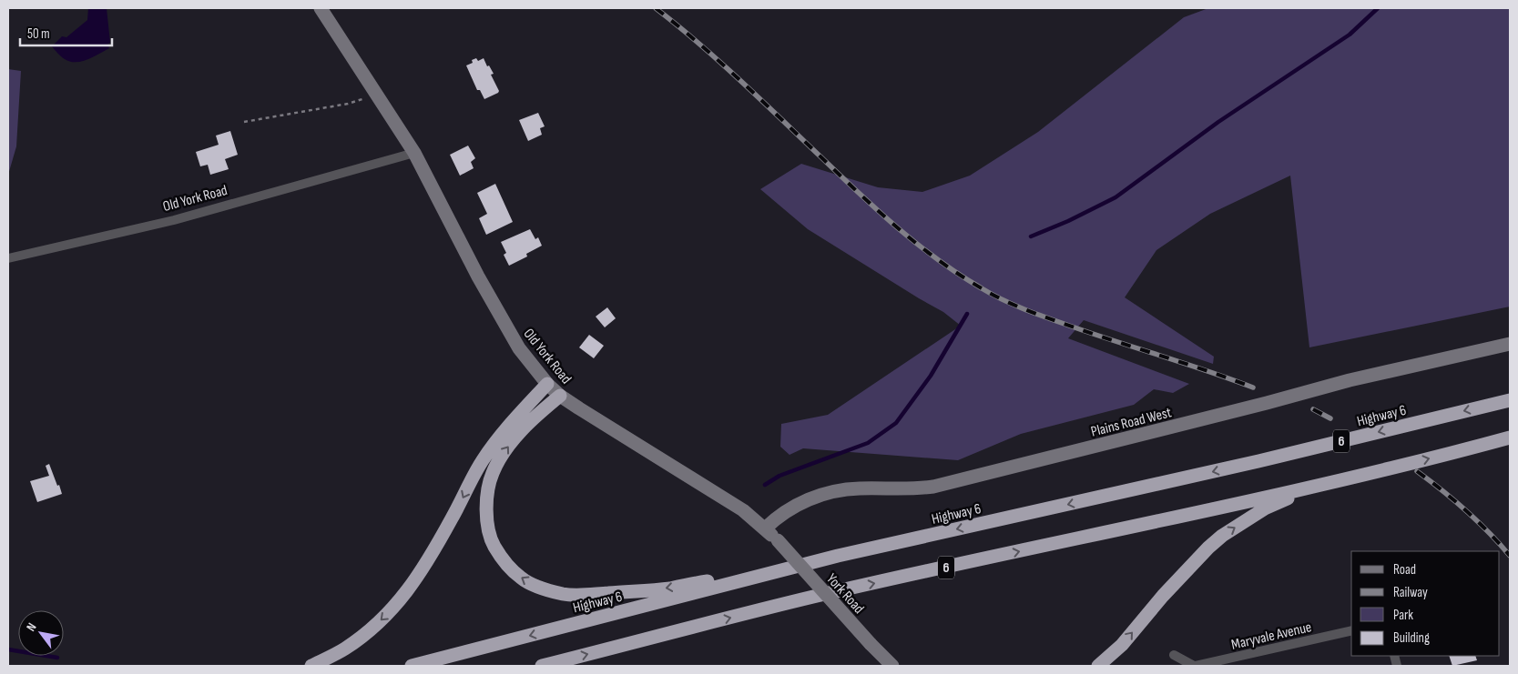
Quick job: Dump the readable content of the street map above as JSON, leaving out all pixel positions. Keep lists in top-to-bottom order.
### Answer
{
  "streets": {
    "highway": ["Highway 6", "6"],
    "main road": ["Old York Road", "Plains Road West", "York Road"],
    "street": ["Maryvale Avenue"]
  },
  "crossings": [
    ["Old York Road", "Plains Road West"],
    ["Old York Road", "York Road"]
  ],
  "legend": [
    "Road",
    "Railway",
    "Park",
    "Building"
  ],
  "scale_bar": "50 m",
  "north": "top left"
}
